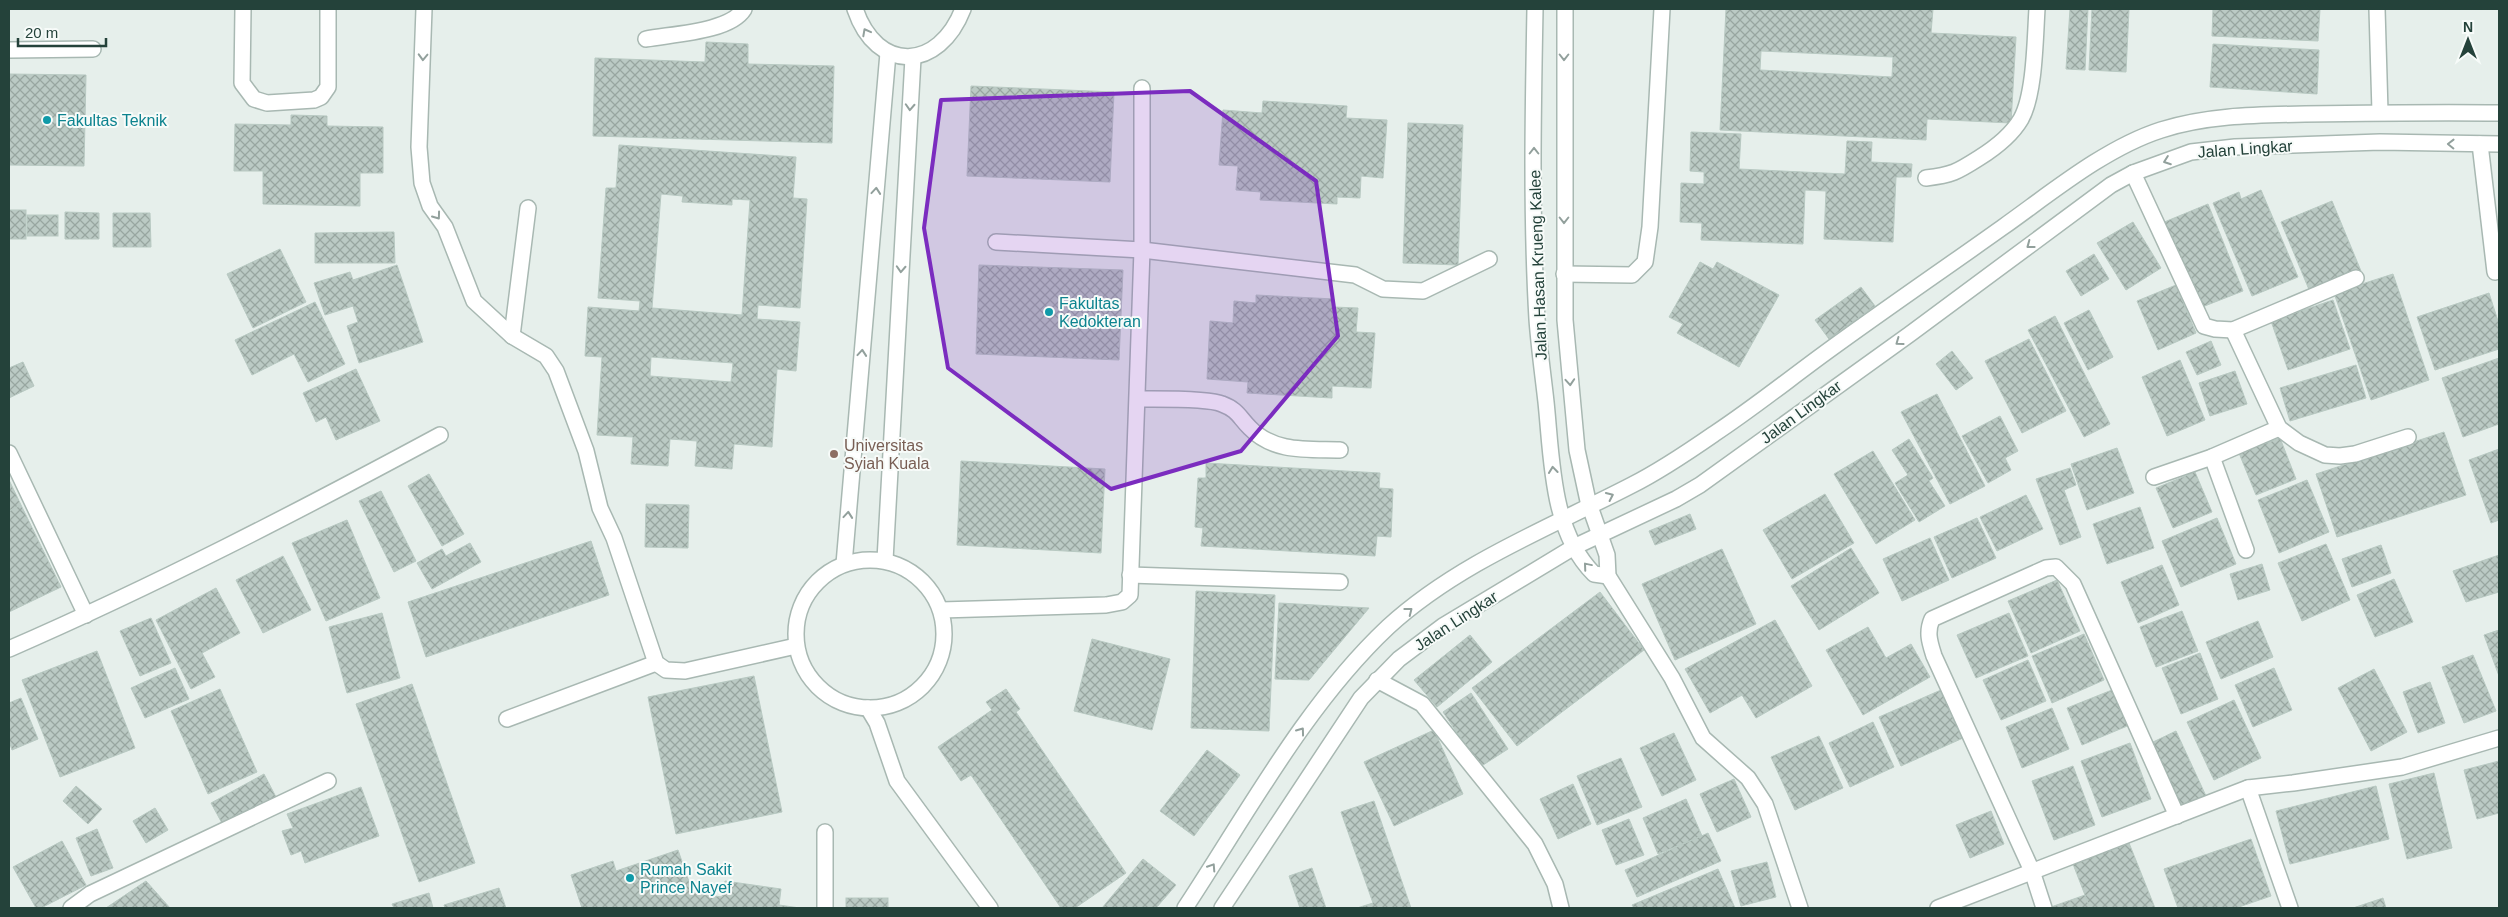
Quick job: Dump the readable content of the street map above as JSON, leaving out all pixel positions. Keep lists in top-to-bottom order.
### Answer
{
  "streets": {
    "street": ["Jalan Lingkar", "Jalan Hasan Krueng Kalee"]
  },
  "crossings": [
    ["Jalan Lingkar", "Jalan Hasan Krueng Kalee"]
  ],
  "places": [
    "Fakultas Teknik",
    "Fakultas Kedokteran",
    "Universitas Syiah Kuala",
    "Rumah Sakit Prince Nayef"
  ],
  "scale_bar": "20 m",
  "north": "top"
}
